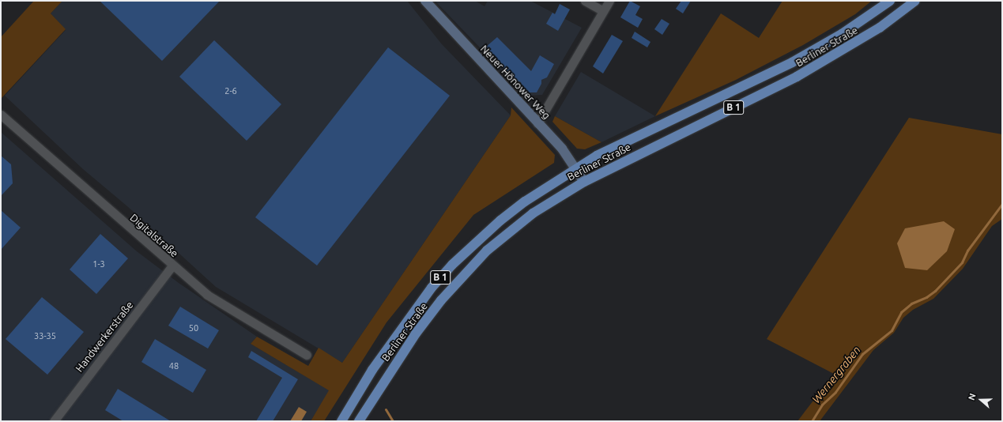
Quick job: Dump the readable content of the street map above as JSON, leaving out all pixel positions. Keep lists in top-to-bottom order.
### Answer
{
  "streets": {
    "main road": ["Berliner Straße", "Neuer Hönower Weg", "B 1"],
    "street": ["Digitalstraße", "Handwerkerstraße"]
  },
  "crossings": [
    ["Berliner Straße", "Neuer Hönower Weg"],
    ["Digitalstraße", "Handwerkerstraße"]
  ],
  "water": ["Wernergraben"],
  "house_numbers": [
    "2-6",
    "1-3",
    "50",
    "33-35",
    "48"
  ],
  "north": "left"
}
